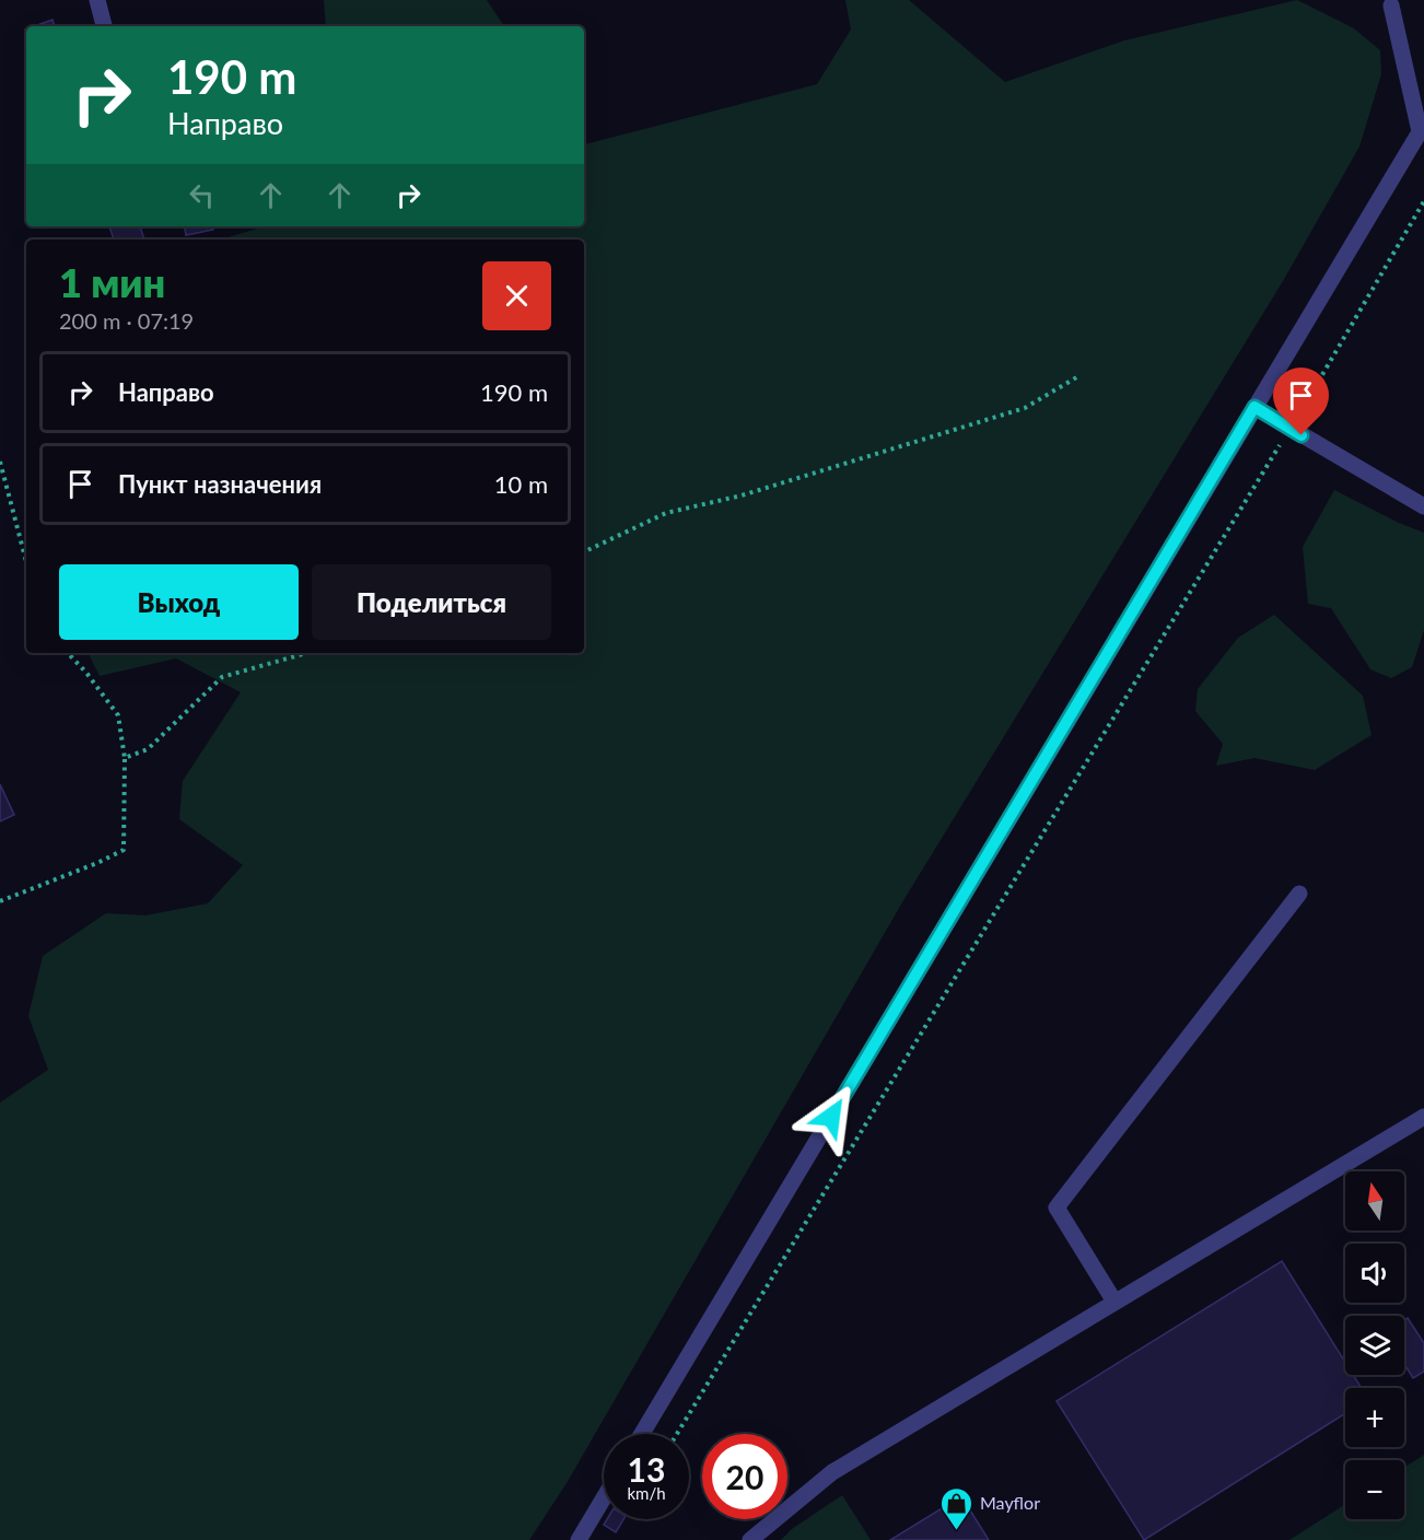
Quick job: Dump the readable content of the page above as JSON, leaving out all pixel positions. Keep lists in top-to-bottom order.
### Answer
{
  "places": {
    "shop": ["Mayflor"]
  },
  "north": "top",
  "page": {
    "turn": ["190 m", "Направо"],
    "heading": ["1 мин", "200 m · 07:19"],
    "list": [
      {
        "name": "Направо",
        "value": "190 m"
      },
      {
        "name": "Пункт назначения",
        "value": "10 m"
      }
    ],
    "buttons": ["Выход", "Поделиться"],
    "map_buttons": ["+", "−"],
    "speed": "13 km/h",
    "limit": "20"
  }
}
